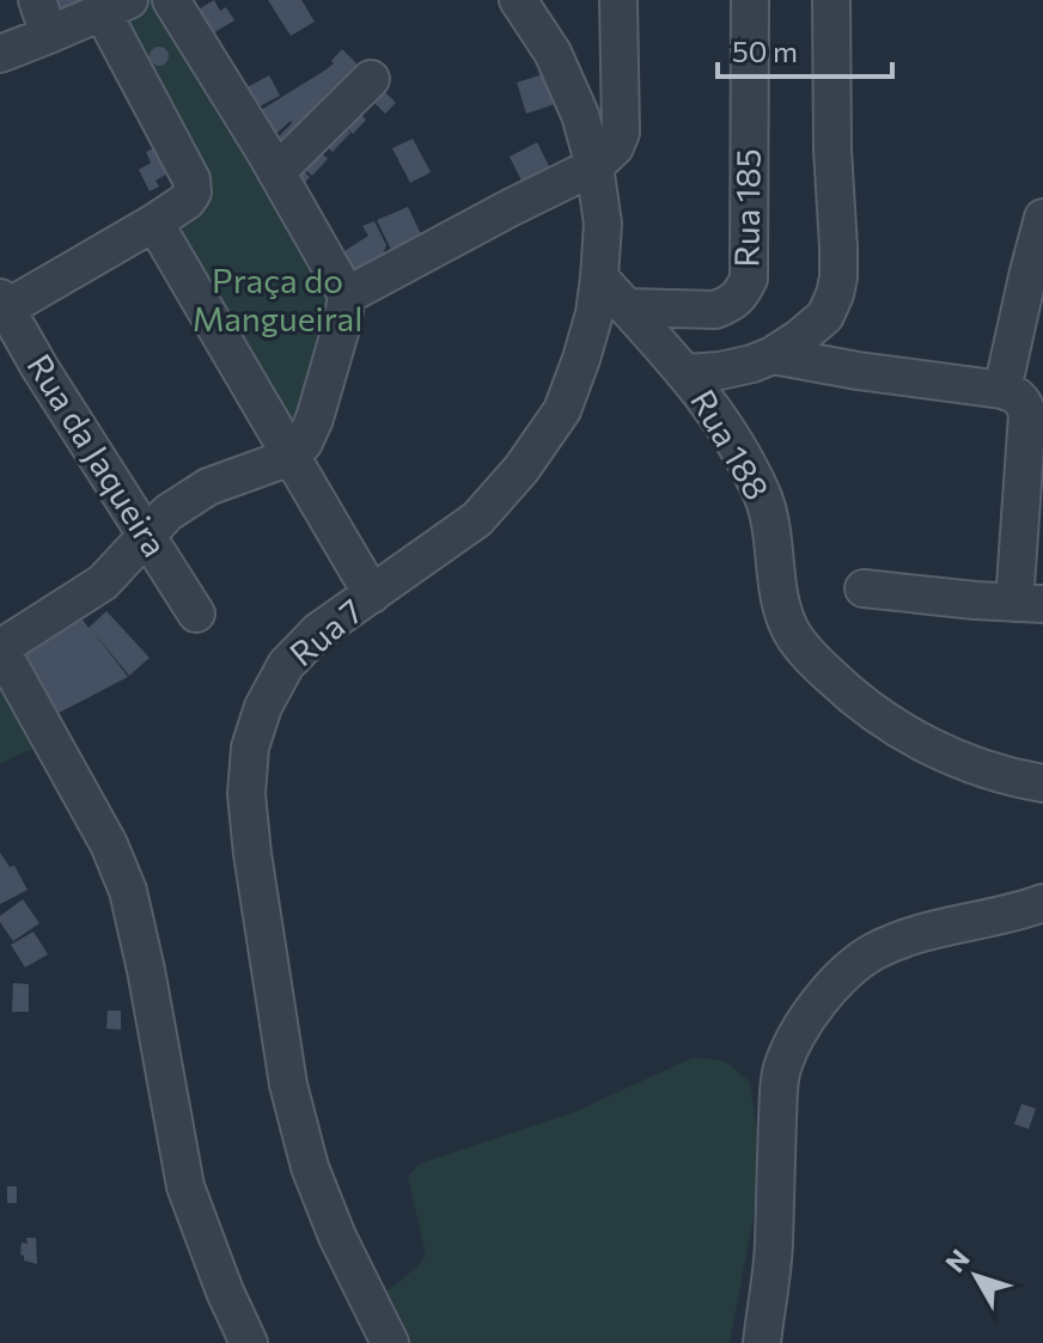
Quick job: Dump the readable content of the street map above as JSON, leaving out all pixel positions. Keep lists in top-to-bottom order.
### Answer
{
  "streets": {
    "street": [
      "Rua 185",
      "Rua 188",
      "Rua da Jaqueira",
      "Rua 7"
    ]
  },
  "crossings": [
    ["Rua 185", "Rua 188"],
    ["Rua 188", "Rua 7"]
  ],
  "parks": ["Praça do Mangueiral"],
  "scale_bar": "50 m",
  "north": "top left"
}
